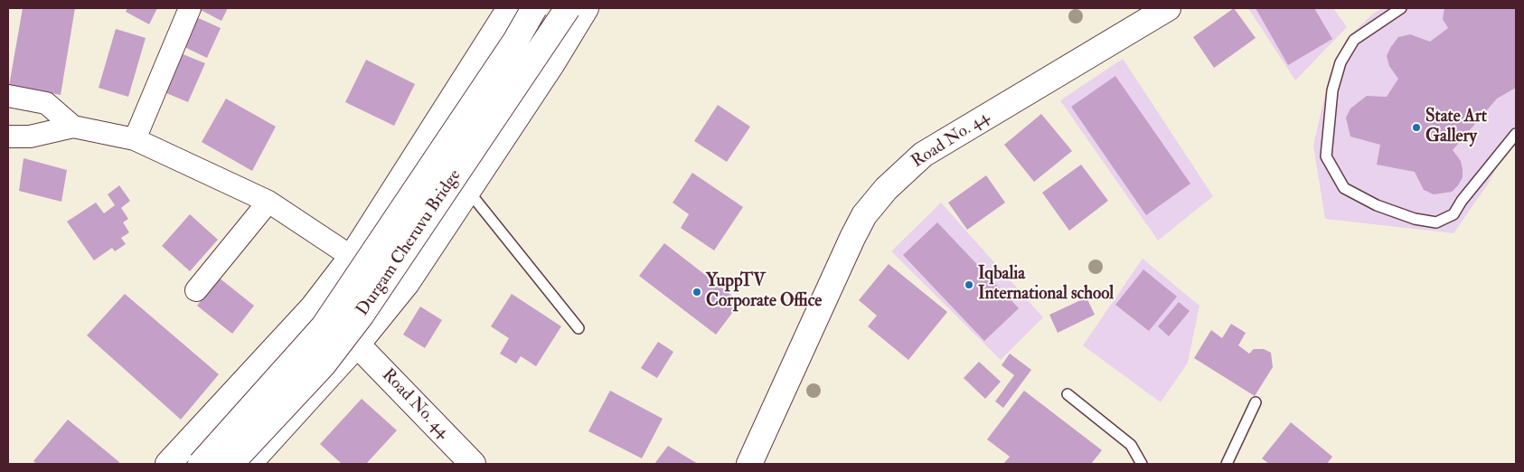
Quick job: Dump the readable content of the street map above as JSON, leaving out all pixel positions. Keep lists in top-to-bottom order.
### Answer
{
  "streets": {
    "main road": ["Road No. 44", "Durgam Cheruvu Bridge"]
  },
  "places": ["State Art Gallery", "Iqbalia International school", "YuppTV Corporate Office"]
}
